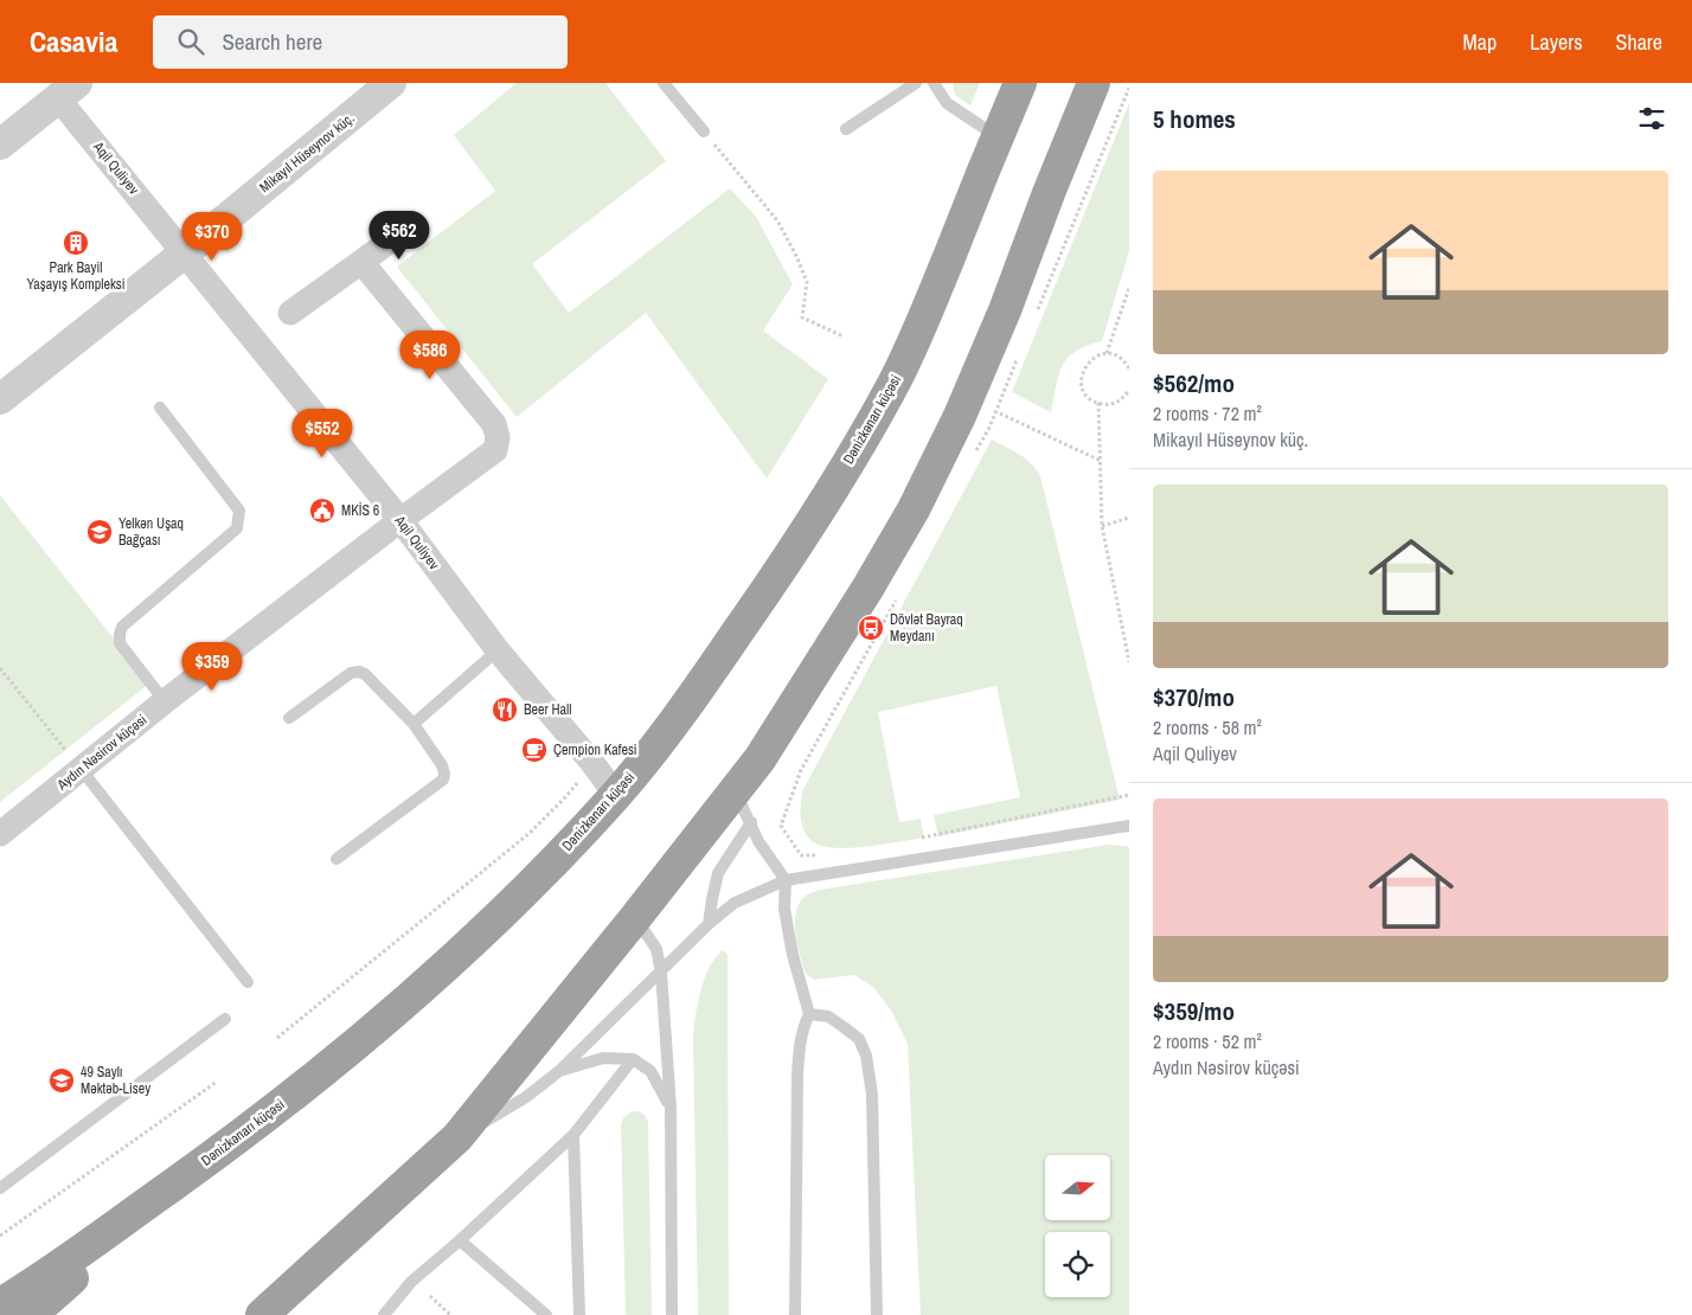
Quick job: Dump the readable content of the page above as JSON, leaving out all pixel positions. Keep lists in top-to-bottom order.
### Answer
{
  "streets": {
    "highway": ["Dənizkənarı küçəsi"],
    "street": ["Mikayıl Hüseynov küç.", "Aqil Quliyev", "Aydın Nəsirov küçəsi"]
  },
  "crossings": [
    ["Mikayıl Hüseynov küç.", "Aqil Quliyev"],
    ["Aqil Quliyev", "Dənizkənarı küçəsi"],
    ["Aqil Quliyev", "Aydın Nəsirov küçəsi"]
  ],
  "places": {
    "building": ["Park Bayil Yaşayış Kompleksi"],
    "public building": ["MKİS 6"],
    "school or university": ["Yelkən Uşaq Bağçası", "49 Saylı Məktəb-Lisey"],
    "bus stop": ["Dövlət Bayraq Meydanı"],
    "restaurant": ["Beer Hall"],
    "cafe": ["Çempion Kafesi"]
  },
  "north": "right",
  "page": {
    "header": "Casavia",
    "search": "Search here",
    "nav": ["Map", "Layers", "Share"],
    "heading": "5 homes",
    "list": [
      {
        "name": "$562/mo",
        "note": "2 rooms · 72 m² · Mikayıl Hüseynov küç."
      },
      {
        "name": "$370/mo",
        "note": "2 rooms · 58 m² · Aqil Quliyev"
      },
      {
        "name": "$359/mo",
        "note": "2 rooms · 52 m² · Aydın Nəsirov küçəsi"
      }
    ],
    "price": [
      "$562",
      "$370",
      "$586",
      "$552",
      "$359"
    ]
  }
}
